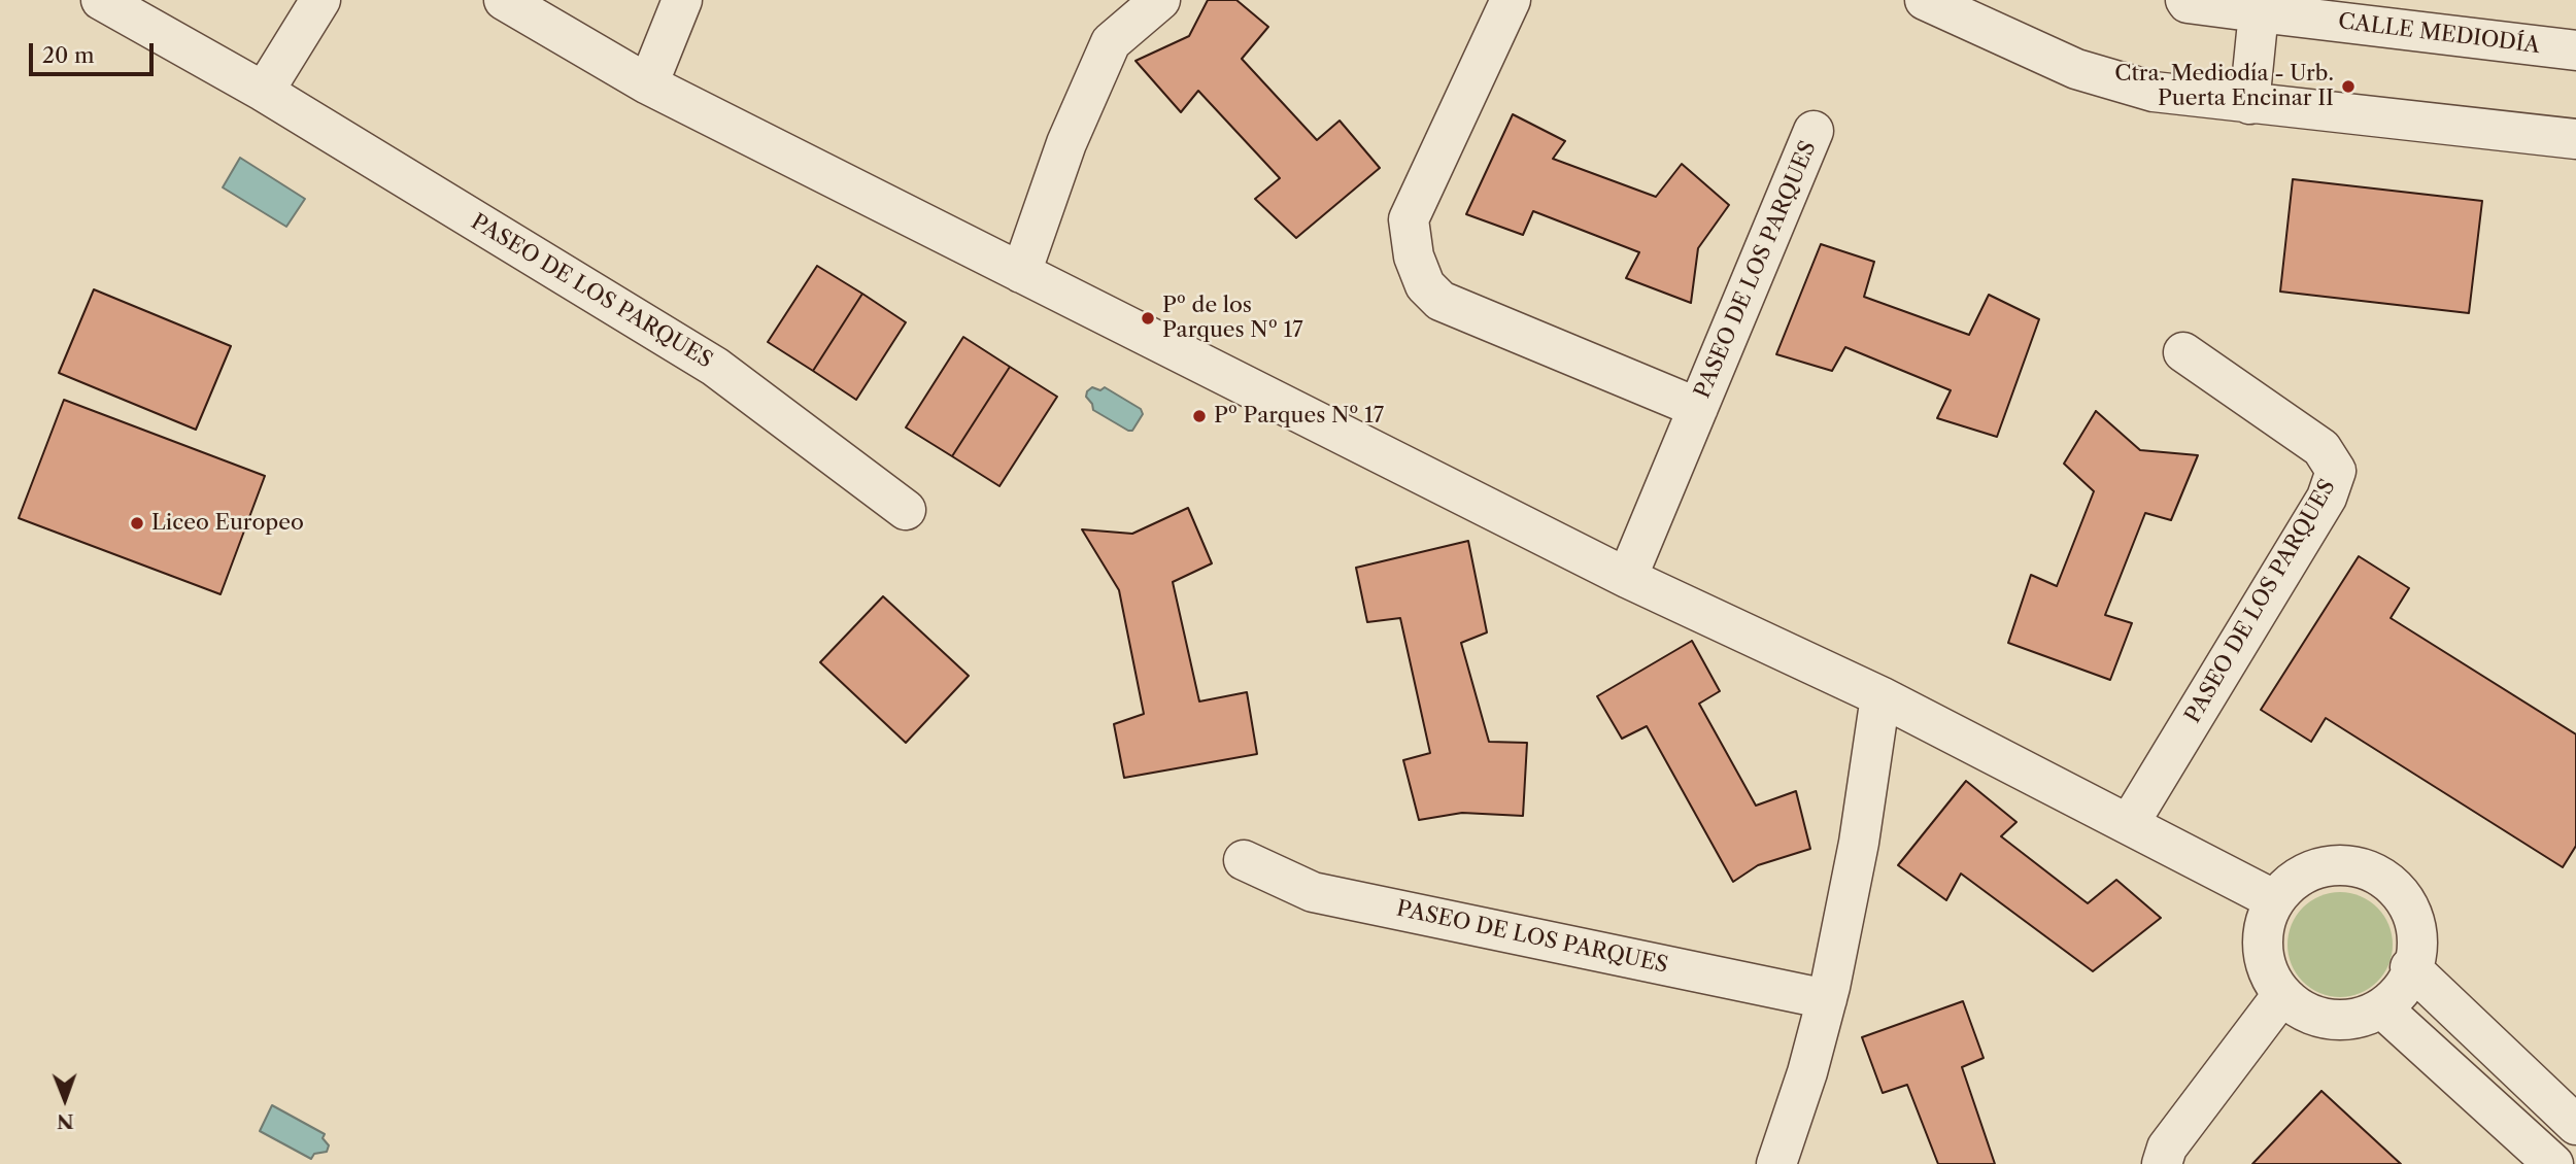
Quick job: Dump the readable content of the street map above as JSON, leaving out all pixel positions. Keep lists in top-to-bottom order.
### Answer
{
  "streets": {
    "street": ["CALLE MEDIODÍA", "PASEO DE LOS PARQUES"]
  },
  "places": [
    "Ctra. Mediodía - Urb. Puerta Encinar II",
    "Pº de los Parques Nº 17",
    "Pº Parques Nº 17",
    "Liceo Europeo"
  ],
  "scale_bar": "20 m",
  "north": "bottom"
}
